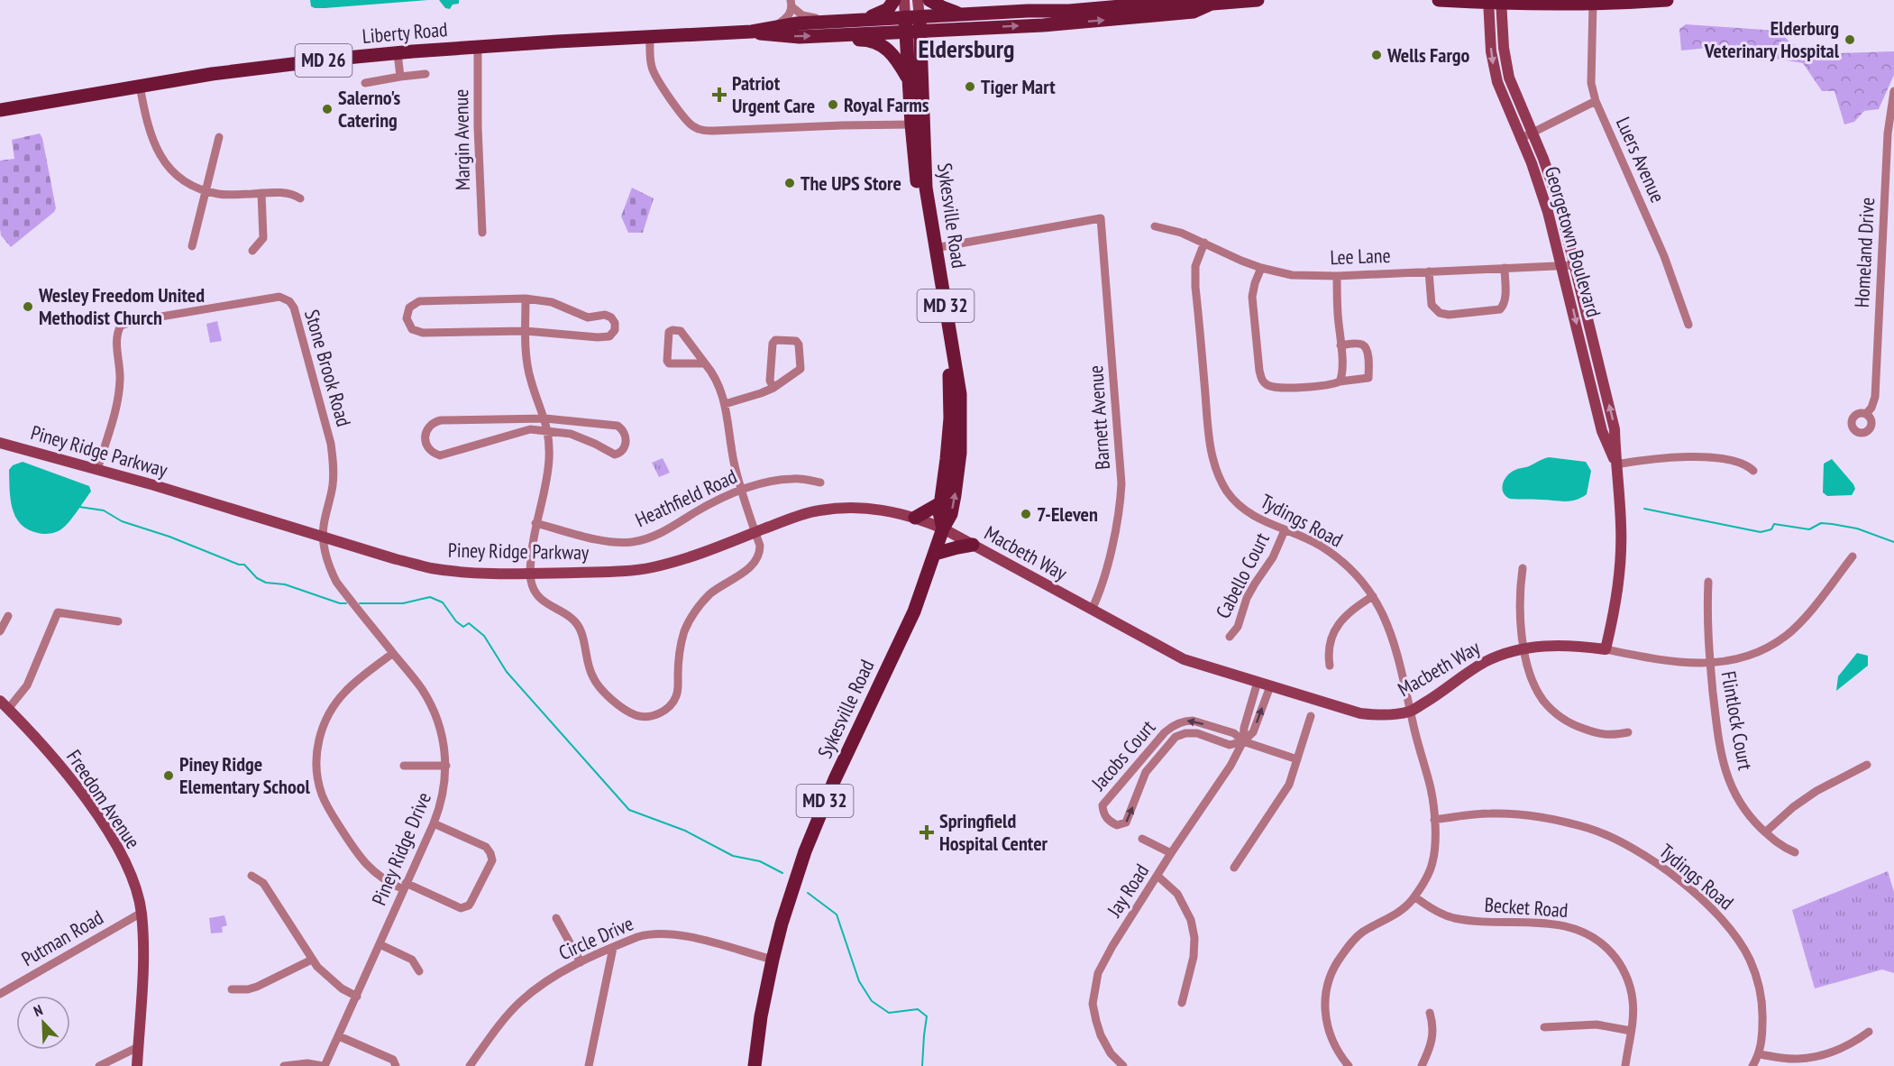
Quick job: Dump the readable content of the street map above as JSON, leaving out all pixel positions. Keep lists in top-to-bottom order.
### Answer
{
  "streets": {
    "main road": [
      "Liberty Road",
      "MD 26",
      "Sykesville Road",
      "MD 32"
    ],
    "street": [
      "Margin Avenue",
      "Luers Avenue",
      "Georgetown Boulevard",
      "Homeland Drive",
      "Lee Lane",
      "Stone Brook Road",
      "Barnett Avenue",
      "Piney Ridge Parkway",
      "Heathfield Road",
      "Tydings Road",
      "Macbeth Way",
      "Cabello Court",
      "Flintlock Court",
      "Jacobs Court",
      "Freedom Avenue",
      "Piney Ridge Drive",
      "Jay Road",
      "Becket Road",
      "Putman Road",
      "Circle Drive"
    ]
  },
  "crossings": [
    ["Liberty Road", "Margin Avenue"],
    ["Liberty Road", "Sykesville Road"],
    ["Sykesville Road", "Barnett Avenue"],
    ["Sykesville Road", "Piney Ridge Parkway"],
    ["Sykesville Road", "Macbeth Way"],
    ["Sykesville Road", "Circle Drive"],
    ["Georgetown Boulevard", "Lee Lane"],
    ["Georgetown Boulevard", "Macbeth Way"],
    ["Lee Lane", "Tydings Road"],
    ["Stone Brook Road", "Piney Ridge Parkway"],
    ["Stone Brook Road", "Piney Ridge Drive"],
    ["Barnett Avenue", "Macbeth Way"],
    ["Piney Ridge Parkway", "Macbeth Way"],
    ["Piney Ridge Parkway", "Piney Ridge Drive"],
    ["Tydings Road", "Macbeth Way"],
    ["Tydings Road", "Cabello Court"],
    ["Tydings Road", "Becket Road"],
    ["Macbeth Way", "Flintlock Court"],
    ["Macbeth Way", "Jay Road"],
    ["Jacobs Court", "Jay Road"],
    ["Freedom Avenue", "Putman Road"]
  ],
  "districts": ["Eldersburg"],
  "places": {
    "other": [
      "Elderburg Veterinary Hospital",
      "Wells Fargo",
      "Tiger Mart",
      "Royal Farms",
      "Salerno's Catering",
      "The UPS Store",
      "Wesley Freedom United Methodist Church",
      "7-Eleven",
      "Piney Ridge Elementary School"
    ],
    "health": ["Patriot Urgent Care", "Springfield Hospital Center"]
  },
  "north": "top left"
}
